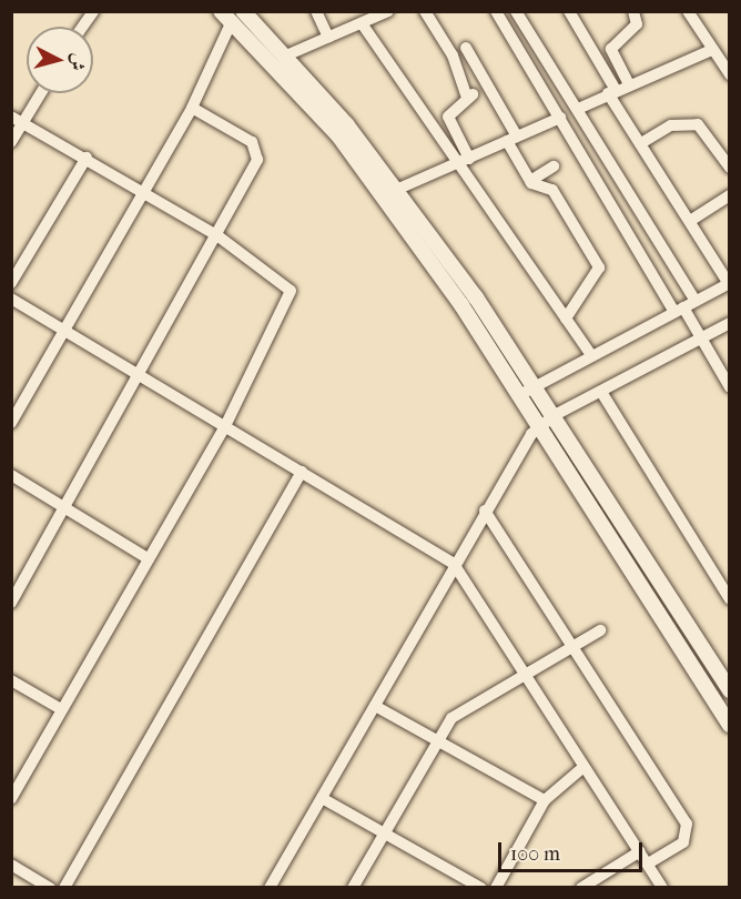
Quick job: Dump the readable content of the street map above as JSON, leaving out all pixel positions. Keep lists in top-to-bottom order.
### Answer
{
  "scale_bar": "100 m",
  "north": "right"
}
